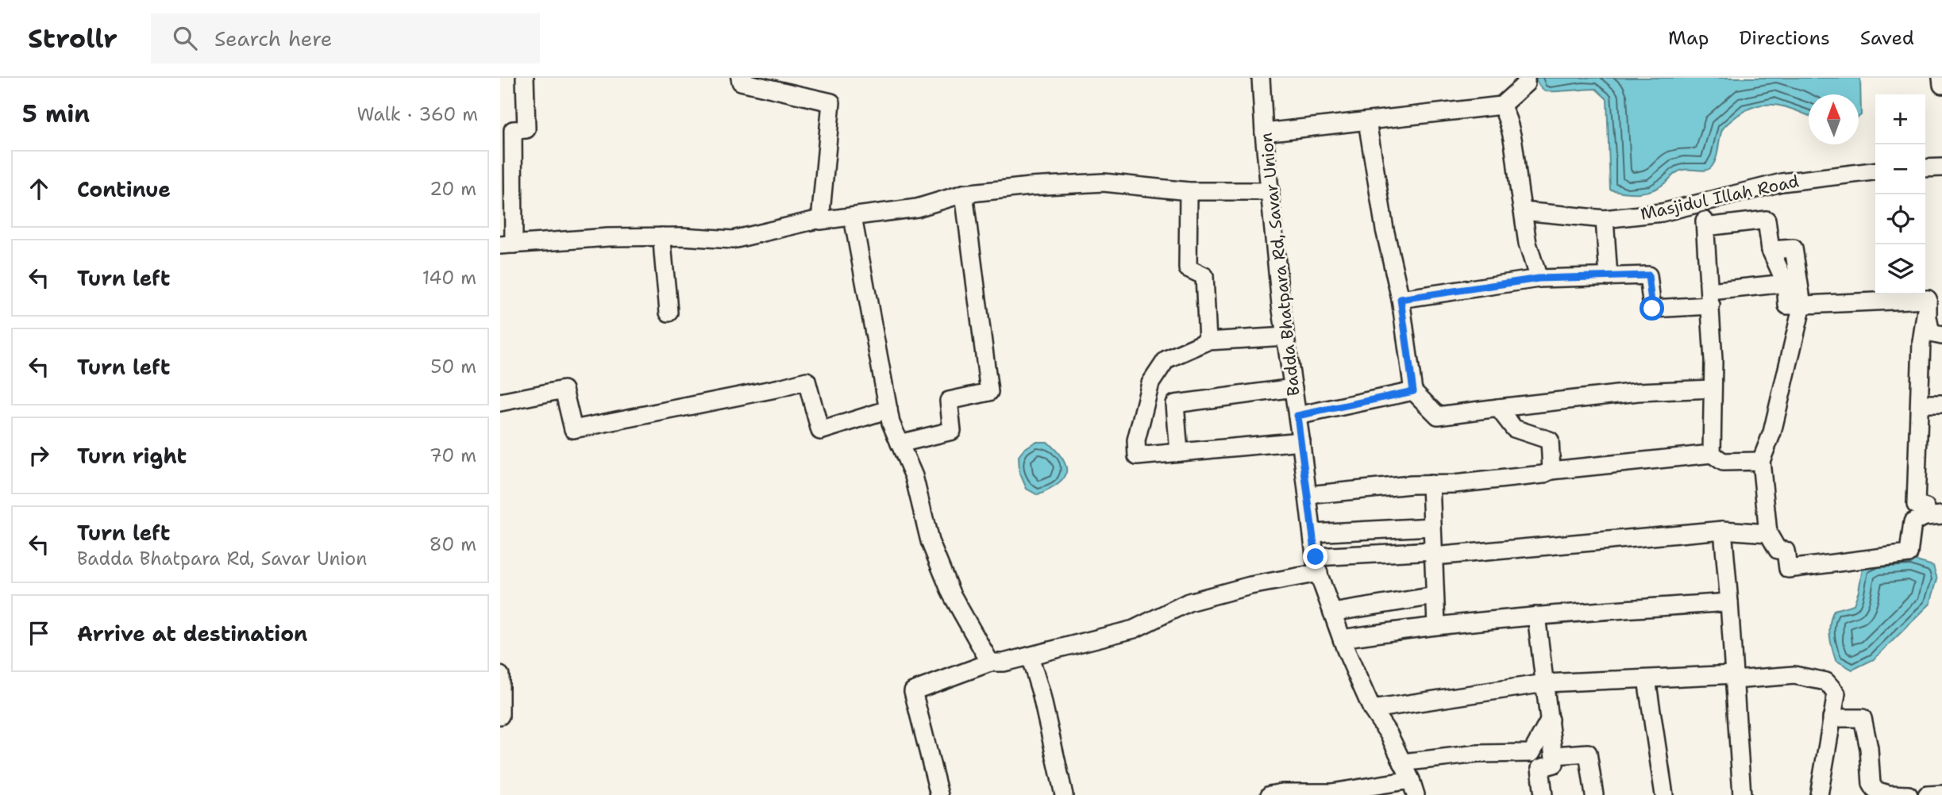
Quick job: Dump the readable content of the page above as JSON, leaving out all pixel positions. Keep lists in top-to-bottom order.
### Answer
{
  "streets": {
    "street": ["Masjidul Illah Road", "Badda Bhatpara Rd, Savar Union"]
  },
  "north": "top",
  "page": {
    "header": "Strollr",
    "search": "Search here",
    "nav": ["Map", "Directions", "Saved"],
    "heading": ["5 min", "Walk · 360 m"],
    "map_buttons": ["+", "−"],
    "list": [
      ["Continue", "20 m"],
      ["Turn left", "140 m"],
      ["Turn left", "50 m"],
      ["Turn right", "70 m"],
      ["Turn left", "Badda Bhatpara Rd, Savar Union", "80 m"],
      "Arrive at destination"
    ]
  }
}
